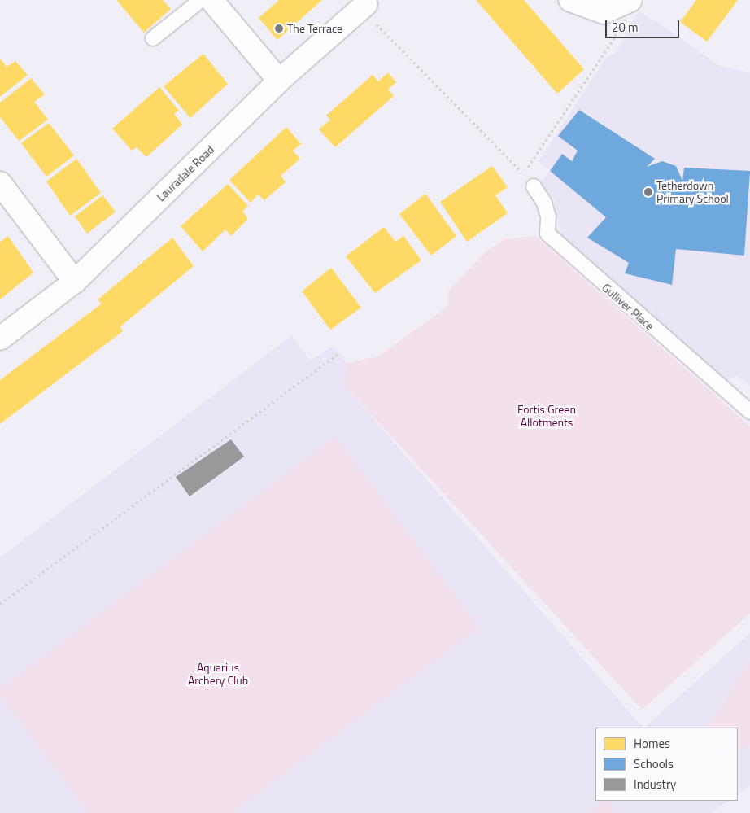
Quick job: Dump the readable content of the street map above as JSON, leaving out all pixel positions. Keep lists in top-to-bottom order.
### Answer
{
  "streets": {
    "street": ["Lauradale Road"],
    "lane": ["Gulliver Place"]
  },
  "parks": ["Fortis Green Allotments", "Aquarius Archery Club"],
  "places": ["The Terrace", "Tetherdown Primary School"],
  "legend": ["Homes", "Schools", "Industry"],
  "scale_bar": "20 m"
}
